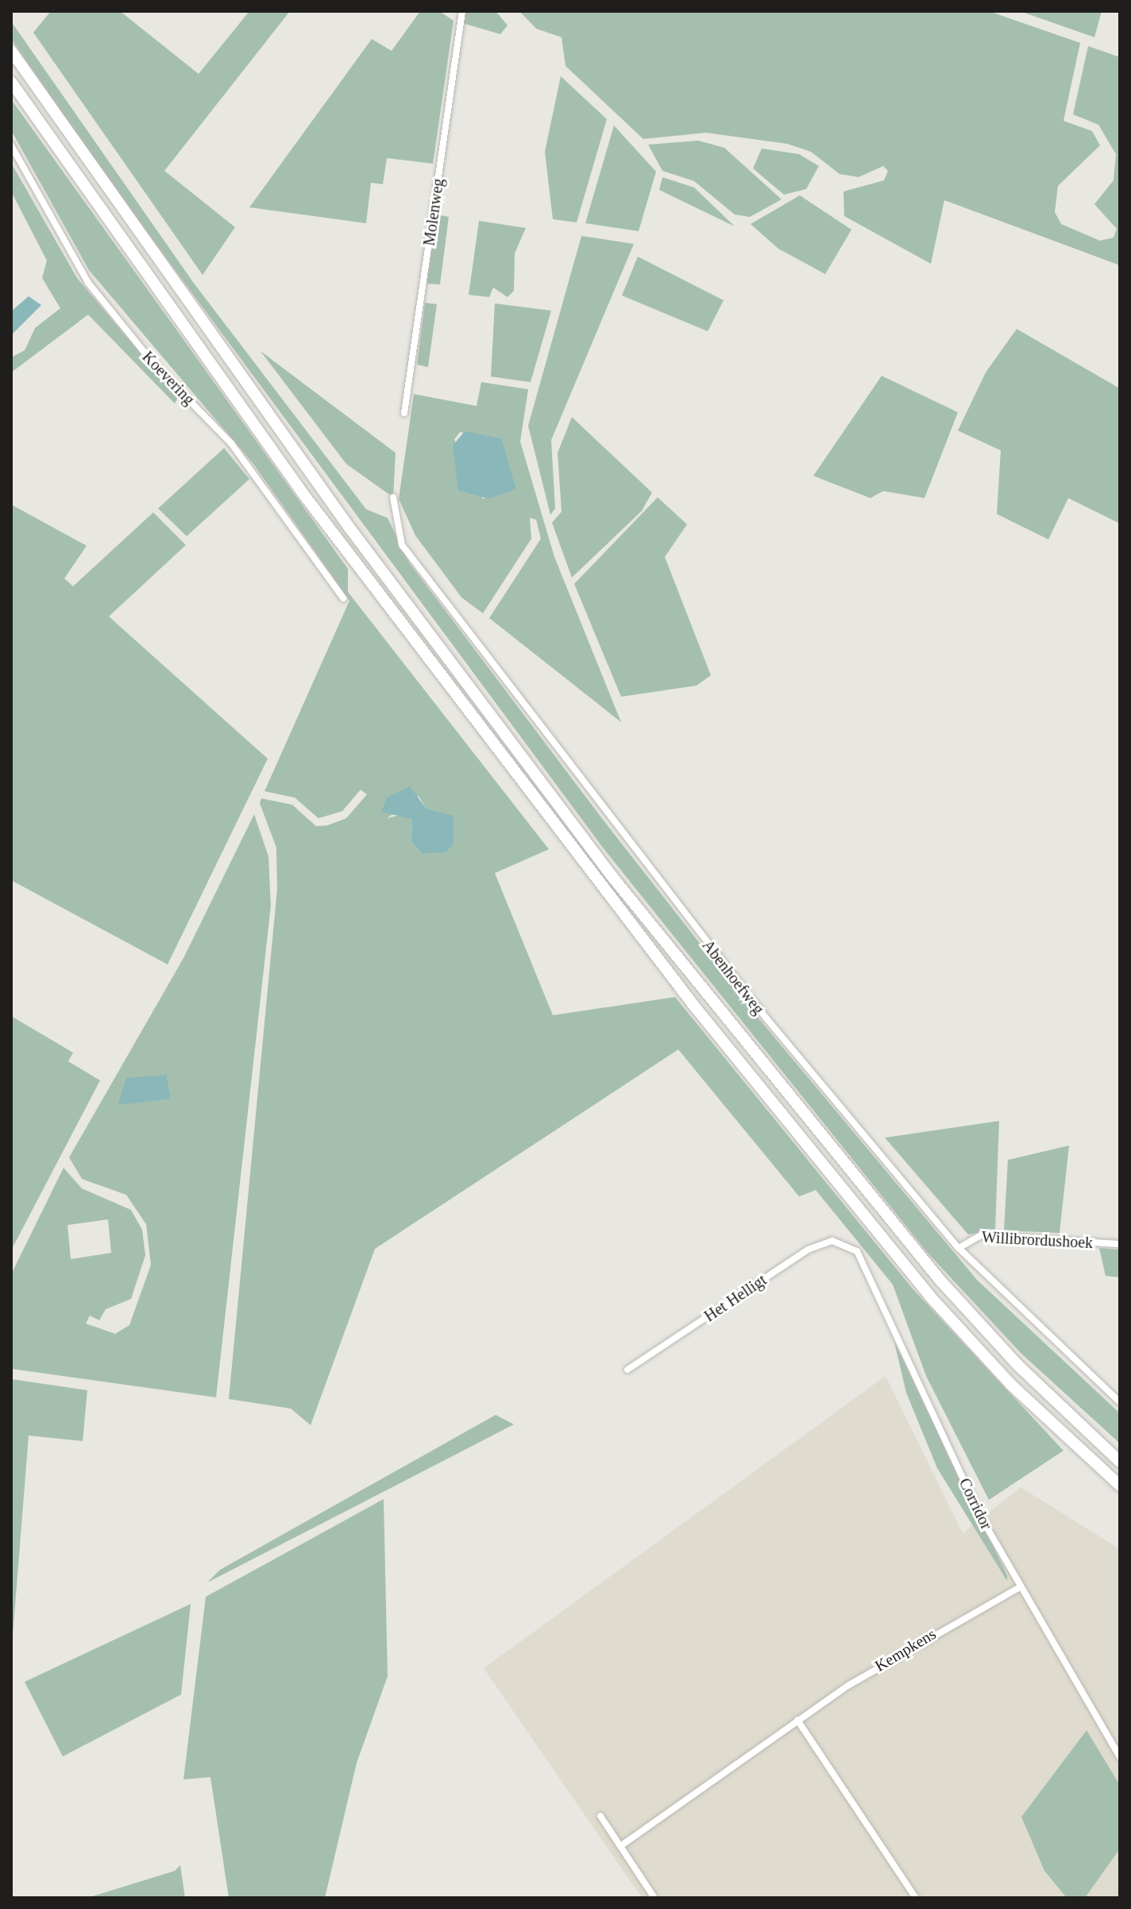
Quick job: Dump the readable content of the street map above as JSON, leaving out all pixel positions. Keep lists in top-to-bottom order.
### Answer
{
  "streets": {
    "street": [
      "Molenweg",
      "Koevering",
      "Abenhoefweg",
      "Willibrordushoek",
      "Het Helligt",
      "Corridor",
      "Kempkens"
    ]
  },
  "crossings": [
    ["Abenhoefweg", "Willibrordushoek"],
    ["Het Helligt", "Corridor"],
    ["Corridor", "Kempkens"]
  ]
}
